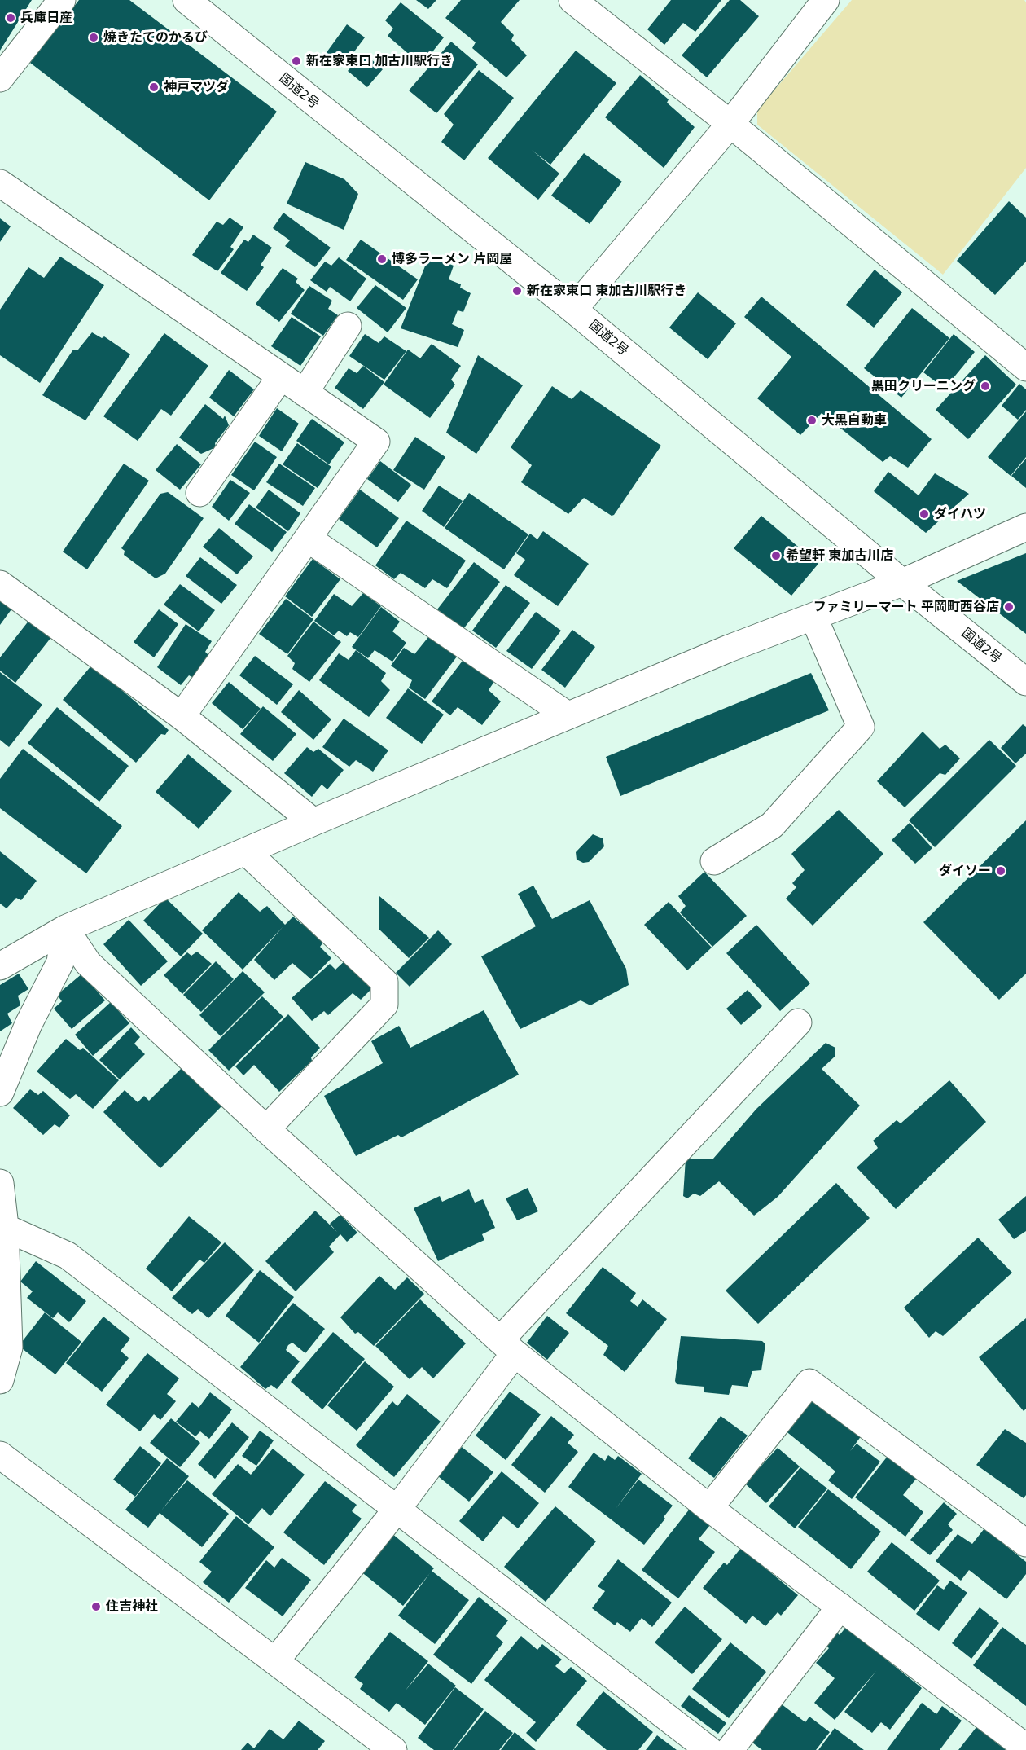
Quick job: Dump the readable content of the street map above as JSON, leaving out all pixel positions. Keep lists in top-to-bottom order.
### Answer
{
  "streets": {
    "main road": ["国道2号"]
  },
  "places": [
    "兵庫日産",
    "焼きたてのかるび",
    "新在家東口 加古川駅行き",
    "神戸マツダ",
    "博多ラーメン 片岡屋",
    "新在家東口 東加古川駅行き",
    "黒田クリーニング",
    "大黒自動車",
    "ダイハツ",
    "希望軒 東加古川店",
    "ファミリーマート 平岡町西谷店",
    "ダイソー",
    "住吉神社"
  ]
}
